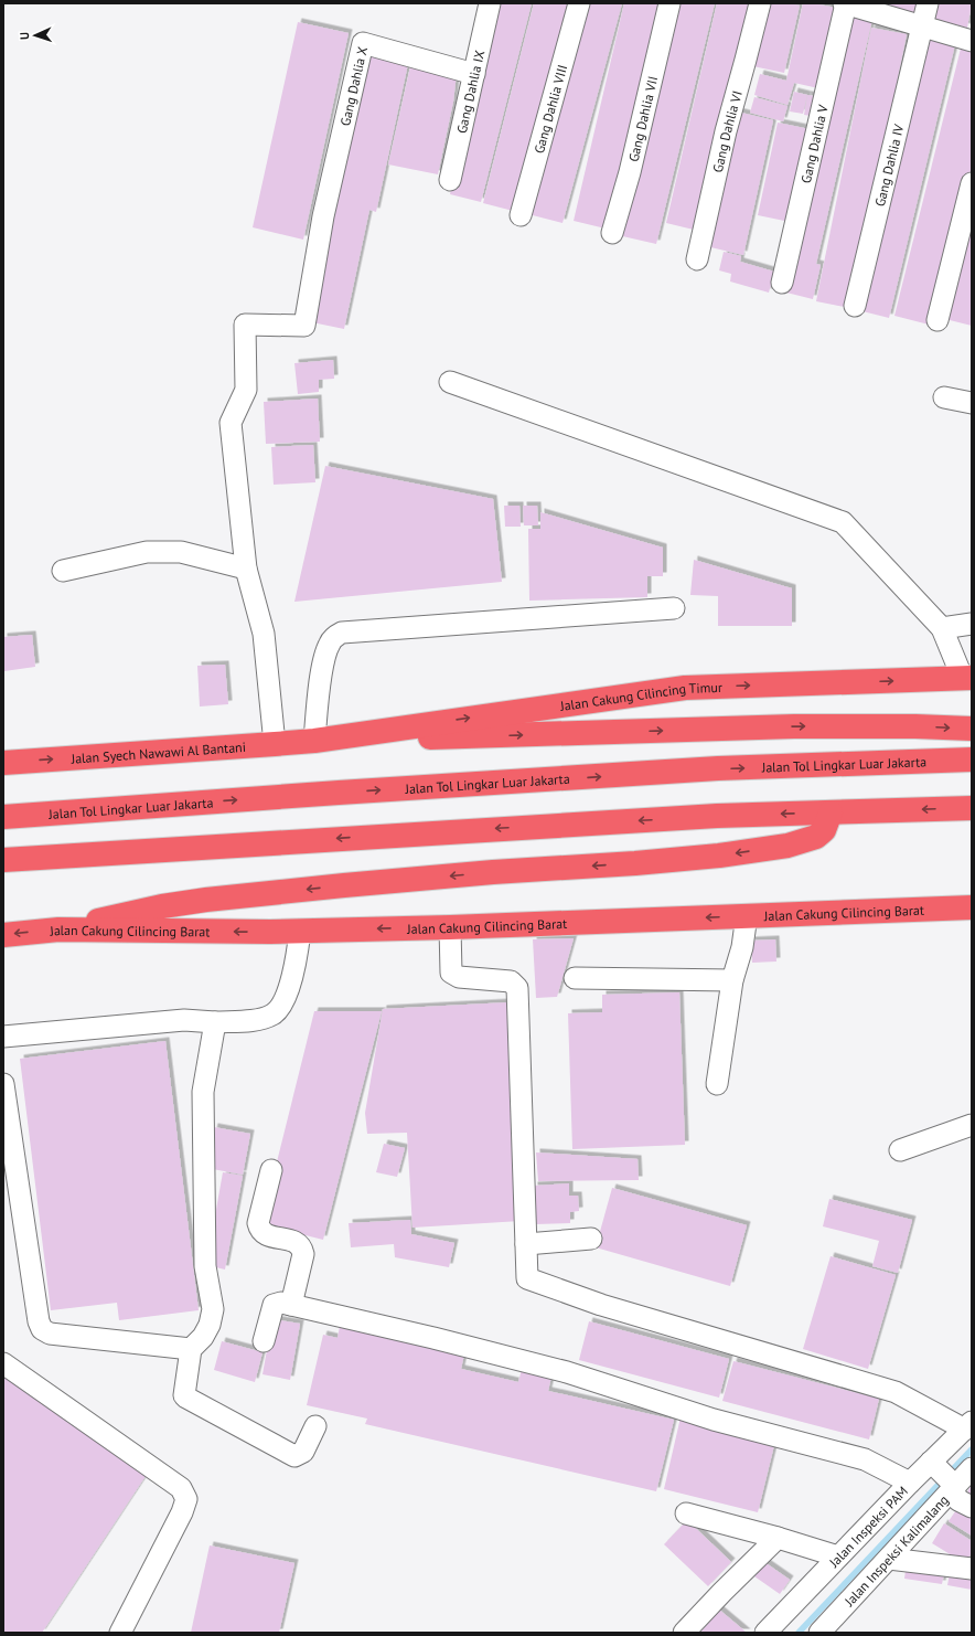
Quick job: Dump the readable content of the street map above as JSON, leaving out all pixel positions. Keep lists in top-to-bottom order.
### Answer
{
  "streets": {
    "highway": [
      "Jalan Cakung Cilincing Timur",
      "Jalan Syech Nawawi Al Bantani",
      "Jalan Tol Lingkar Luar Jakarta",
      "Jalan Cakung Cilincing Barat"
    ],
    "street": [
      "Gang Dahlia X",
      "Gang Dahlia IX",
      "Gang Dahlia VIII",
      "Gang Dahlia VII",
      "Gang Dahlia VI",
      "Gang Dahlia V",
      "Gang Dahlia IV",
      "Jalan Inspeksi PAM",
      "Jalan Inspeksi Kalimalang"
    ]
  },
  "crossings": [
    ["Gang Dahlia X", "Gang Dahlia IX"],
    ["Jalan Cakung Cilincing Timur", "Jalan Syech Nawawi Al Bantani"]
  ],
  "north": "left"
}
